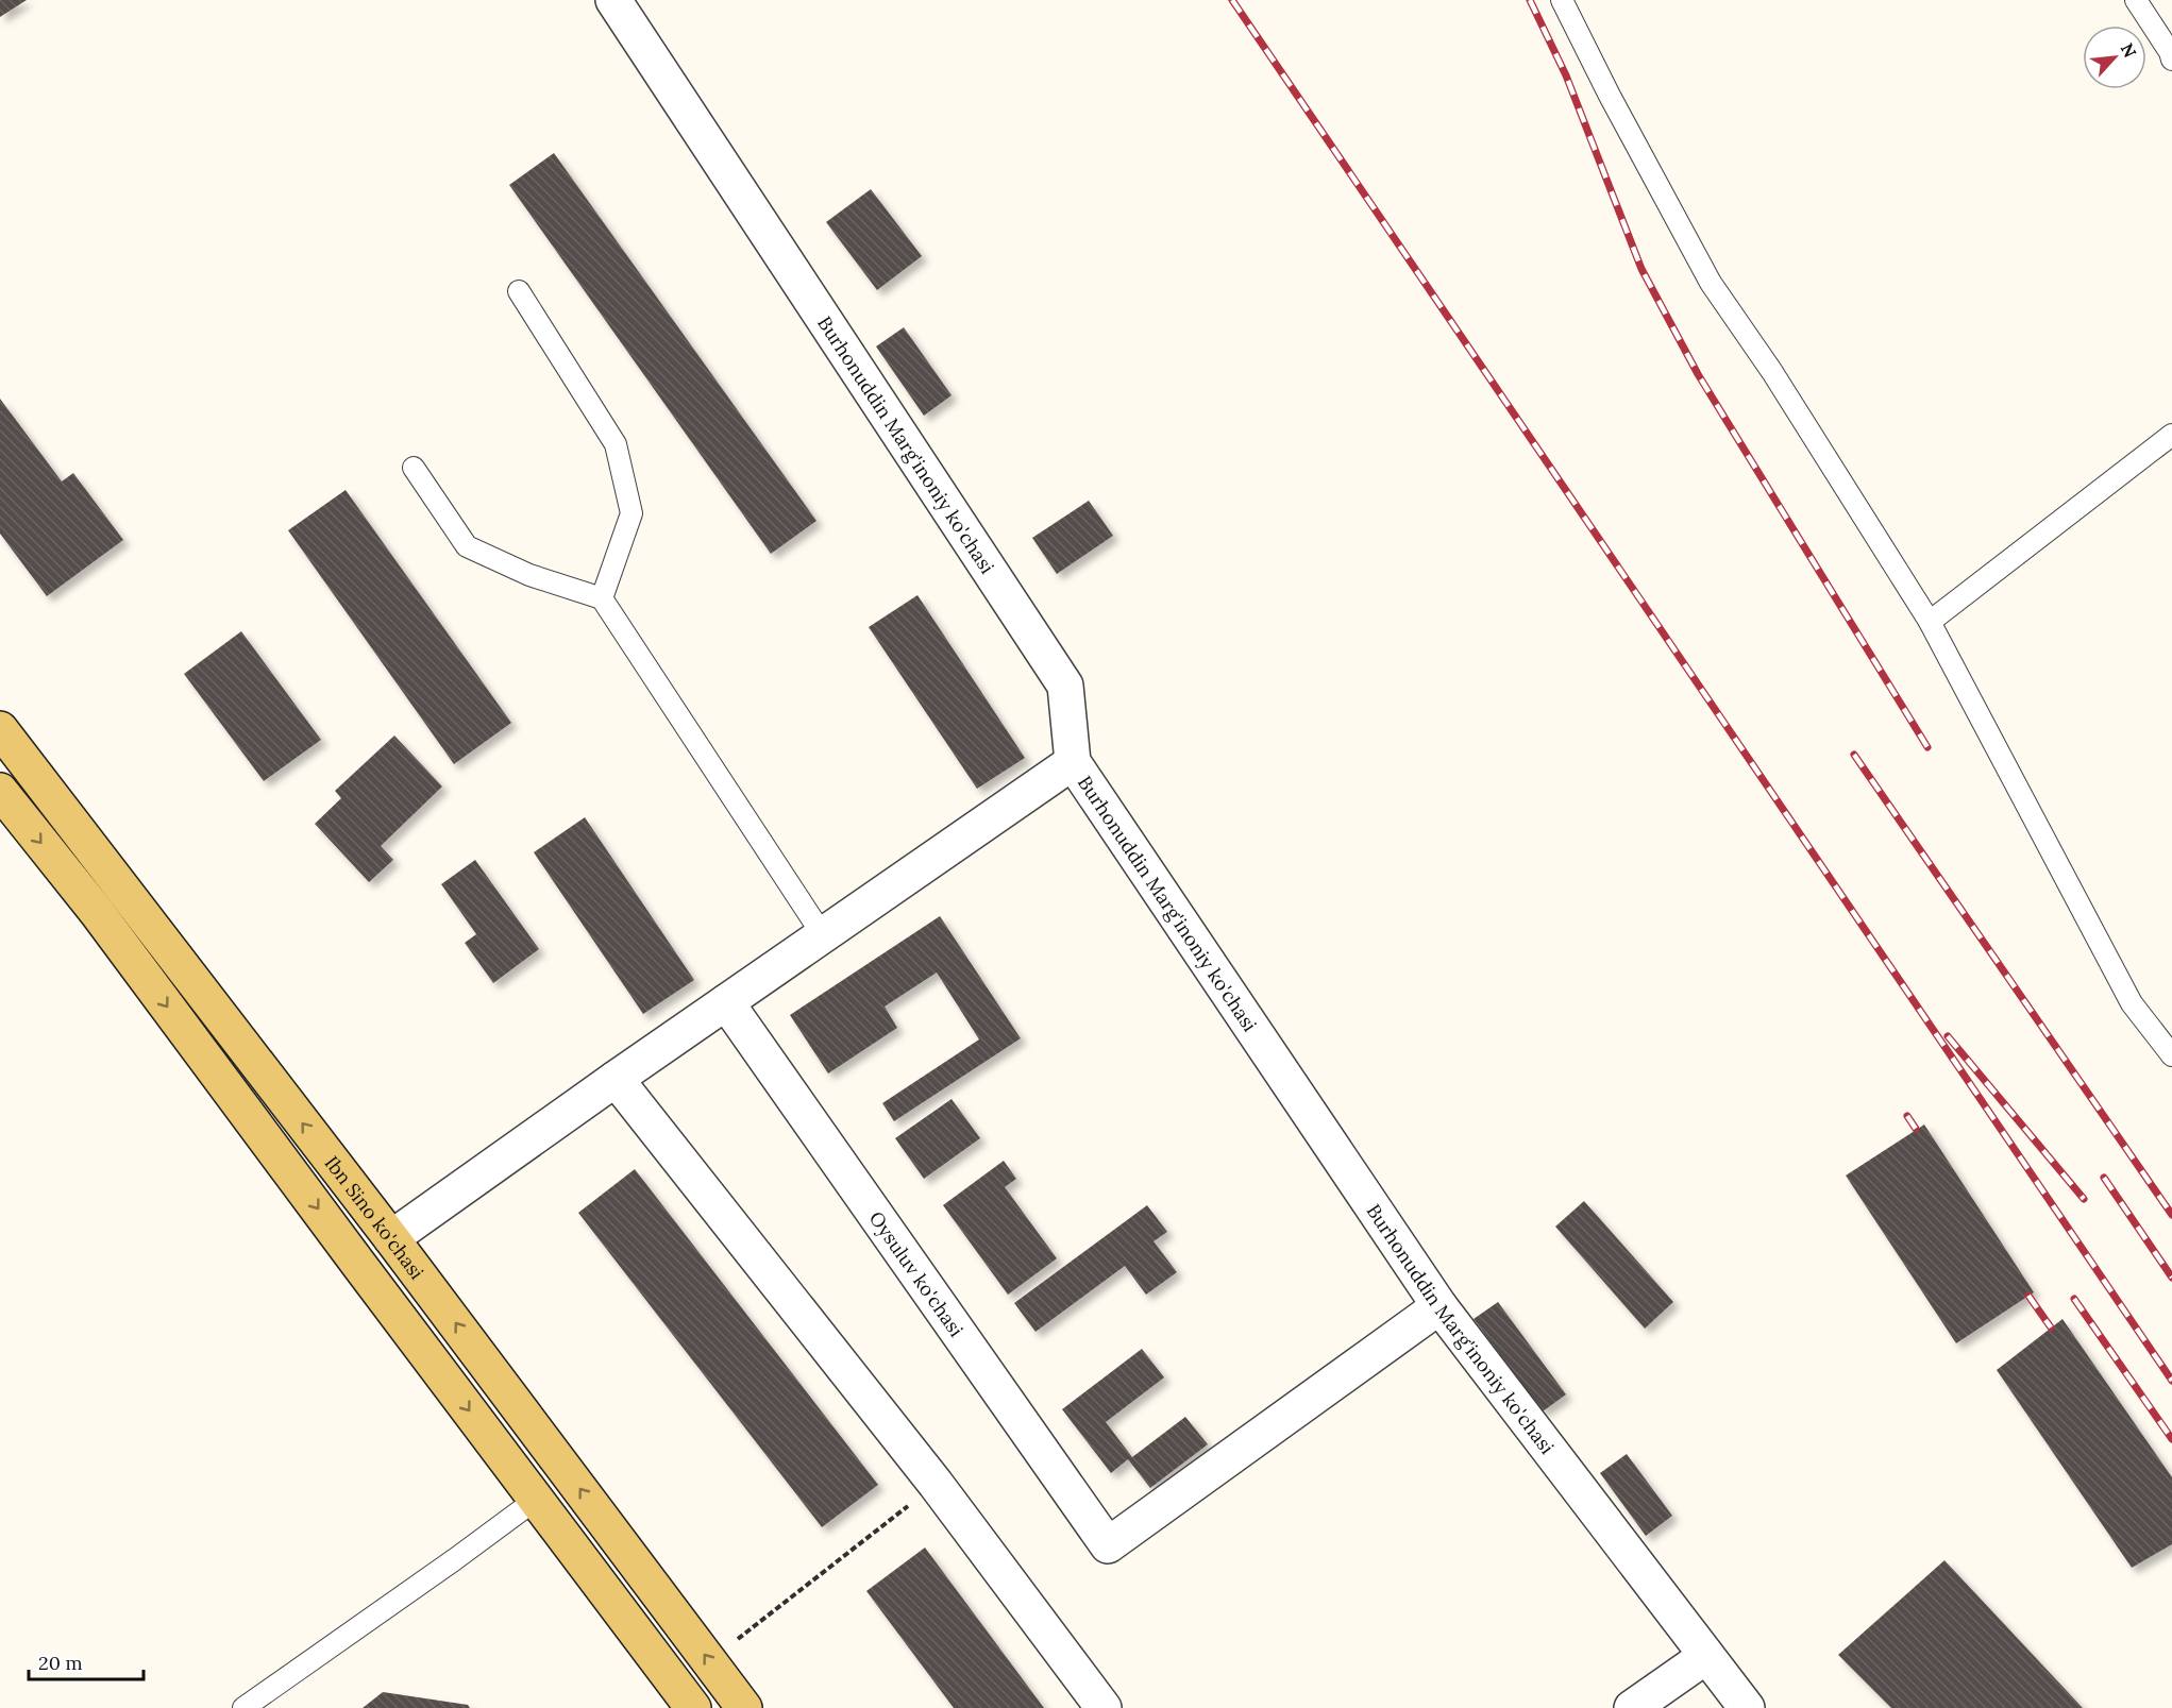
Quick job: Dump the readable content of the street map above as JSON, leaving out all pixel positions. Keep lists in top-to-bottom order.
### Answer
{
  "streets": {
    "main road": ["Ibn Sino ko'chasi"],
    "street": ["Burhonuddin Marg'inoniy ko'chasi", "Oysuluv ko'chasi"]
  },
  "crossings": [
    ["Burhonuddin Marg'inoniy ko'chasi", "Oysuluv ko'chasi"]
  ],
  "scale_bar": "20 m",
  "north": "top right"
}
